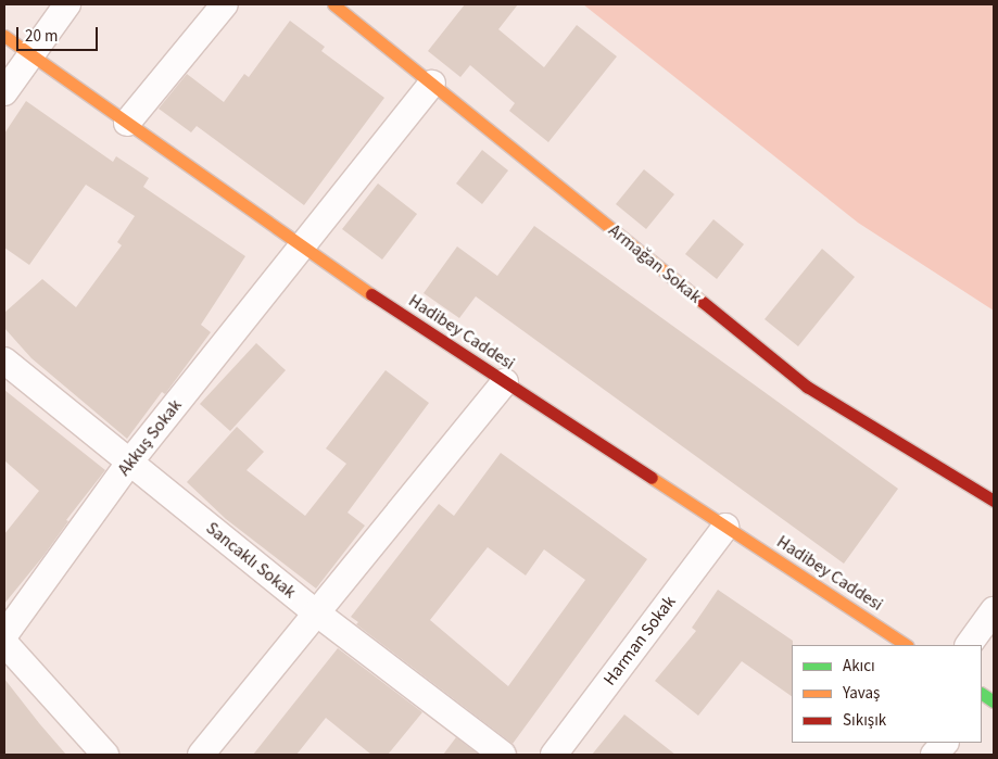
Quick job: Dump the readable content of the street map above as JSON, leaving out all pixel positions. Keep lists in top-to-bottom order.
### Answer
{
  "streets": {
    "main road": ["Armağan Sokak", "Hadibey Caddesi"],
    "street": ["Akkuş Sokak", "Sancaklı Sokak", "Harman Sokak"]
  },
  "crossings": [
    ["Armağan Sokak", "Akkuş Sokak"],
    ["Hadibey Caddesi", "Akkuş Sokak"],
    ["Hadibey Caddesi", "Harman Sokak"],
    ["Akkuş Sokak", "Sancaklı Sokak"]
  ],
  "legend": ["Akıcı", "Yavaş", "Sıkışık"],
  "scale_bar": "20 m"
}
